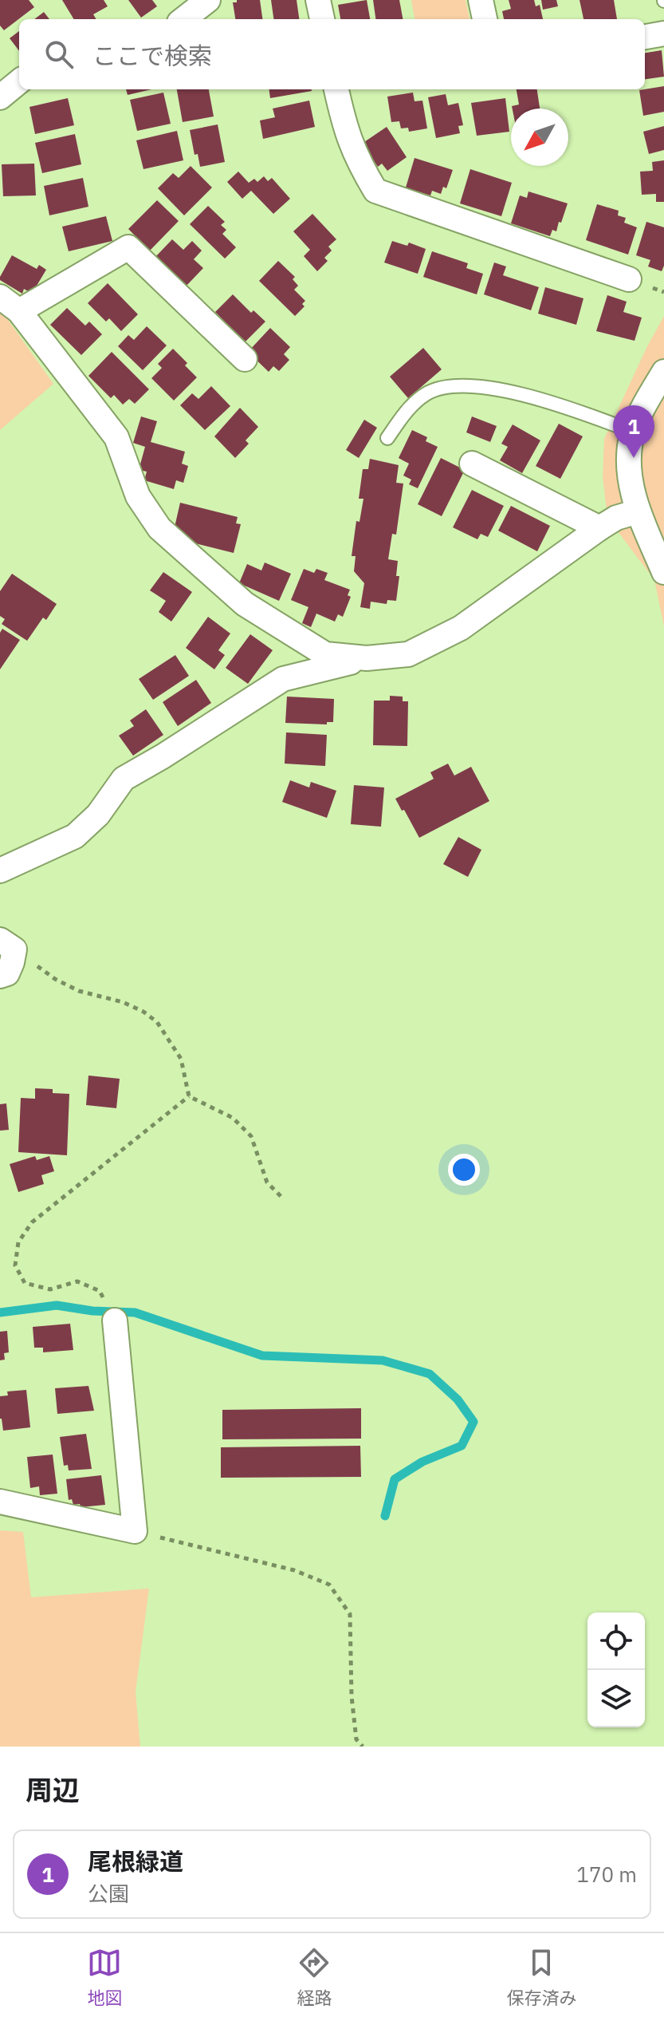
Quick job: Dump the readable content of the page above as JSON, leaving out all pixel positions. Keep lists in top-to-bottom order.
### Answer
{
  "north": "bottom left",
  "page": {
    "search": "ここで検索",
    "pins": "1",
    "heading": "周辺",
    "list": [
      {
        "mark": "1",
        "name": "尾根緑道",
        "note": "公園",
        "value": "170 m"
      }
    ],
    "nav": ["地図", "経路", "保存済み"]
  }
}
